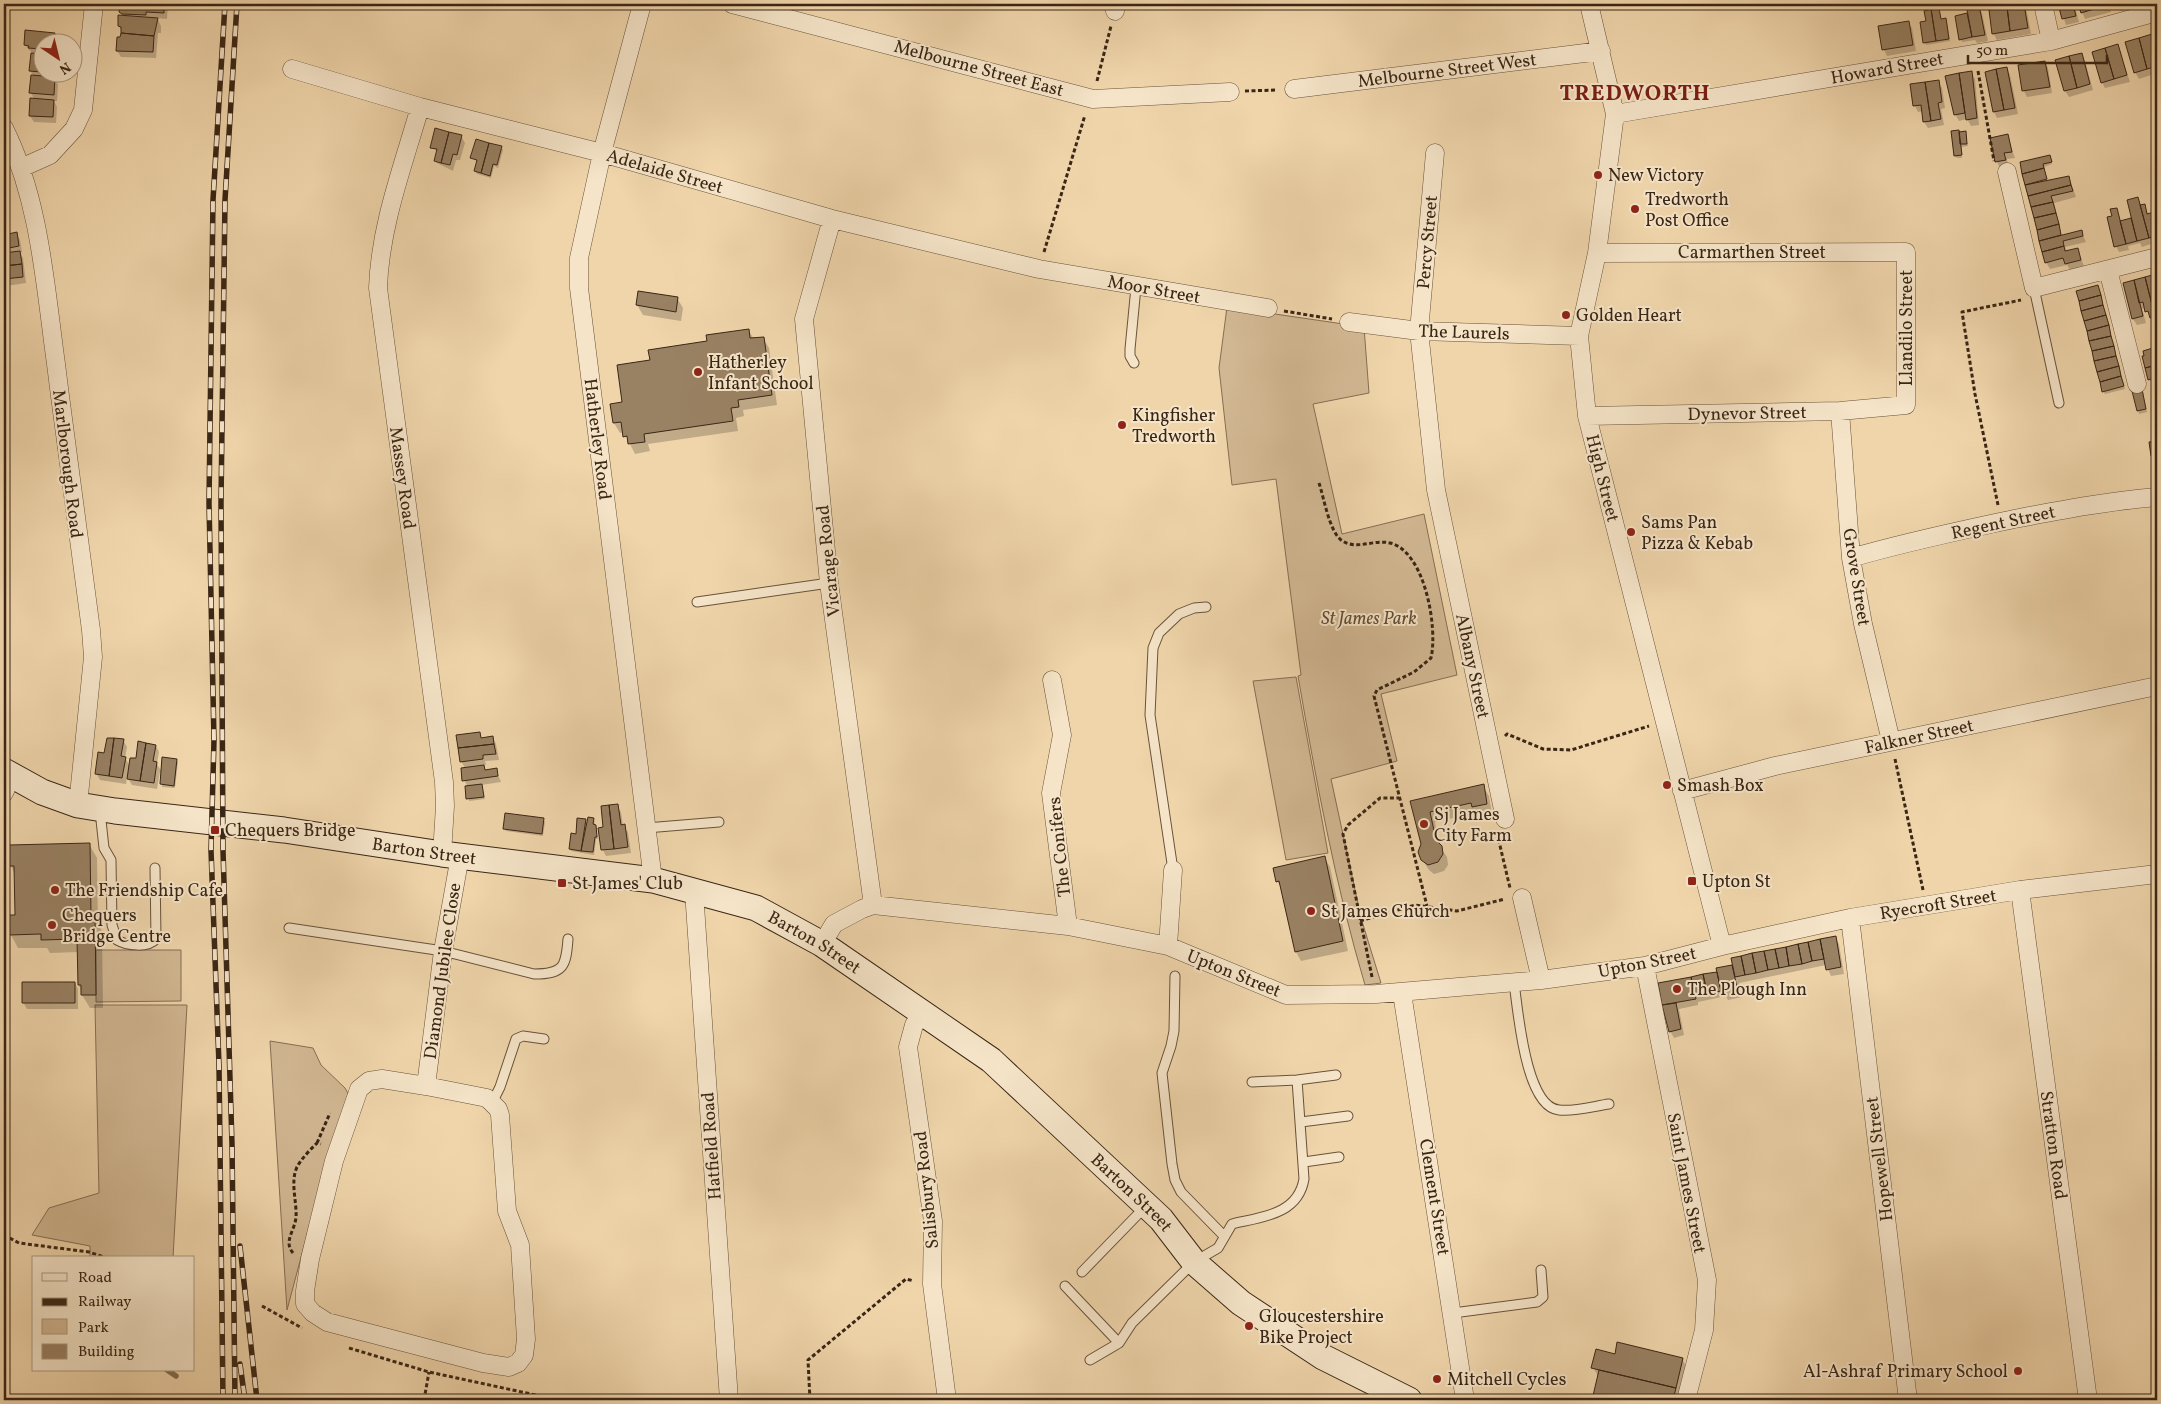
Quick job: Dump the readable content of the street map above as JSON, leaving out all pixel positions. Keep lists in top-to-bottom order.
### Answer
{
  "streets": {
    "main road": ["Barton Street"],
    "street": [
      "Melbourne Street East",
      "Howard Street",
      "Melbourne Street West",
      "Adelaide Street",
      "Percy Street",
      "Carmarthen Street",
      "Moor Street",
      "Llandilo Street",
      "The Laurels",
      "Dynevor Street",
      "Hatherley Road",
      "Marlborough Road",
      "Massey Road",
      "High Street",
      "Regent Street",
      "Vicarage Road",
      "Grove Street",
      "Albany Street",
      "Falkner Street",
      "The Conifers",
      "Ryecroft Street",
      "Upton Street",
      "Diamond Jubilee Close",
      "Stratton Road",
      "Hatfield Road",
      "Hopewell Street",
      "Saint James Street",
      "Salisbury Road",
      "Clement Street"
    ]
  },
  "crossings": [
    ["Howard Street", "High Street"],
    ["Melbourne Street West", "High Street"],
    ["Adelaide Street", "Moor Street"],
    ["Adelaide Street", "Hatherley Road"],
    ["Adelaide Street", "Massey Road"],
    ["Adelaide Street", "Vicarage Road"],
    ["Percy Street", "The Laurels"],
    ["Percy Street", "Albany Street"],
    ["Carmarthen Street", "Llandilo Street"],
    ["Carmarthen Street", "High Street"],
    ["Llandilo Street", "Dynevor Street"],
    ["The Laurels", "High Street"],
    ["The Laurels", "Albany Street"],
    ["Dynevor Street", "High Street"],
    ["Dynevor Street", "Grove Street"],
    ["Hatherley Road", "Barton Street"],
    ["Marlborough Road", "Barton Street"],
    ["Massey Road", "Barton Street"],
    ["Massey Road", "Diamond Jubilee Close"],
    ["High Street", "Falkner Street"],
    ["High Street", "Ryecroft Street"],
    ["High Street", "Upton Street"],
    ["Regent Street", "Grove Street"],
    ["Vicarage Road", "Upton Street"],
    ["Grove Street", "Falkner Street"],
    ["The Conifers", "Upton Street"],
    ["Barton Street", "Upton Street"],
    ["Barton Street", "Diamond Jubilee Close"],
    ["Barton Street", "Hatfield Road"],
    ["Barton Street", "Salisbury Road"],
    ["Ryecroft Street", "Upton Street"],
    ["Ryecroft Street", "Stratton Road"],
    ["Ryecroft Street", "Hopewell Street"],
    ["Upton Street", "Saint James Street"],
    ["Upton Street", "Clement Street"]
  ],
  "districts": ["TREDWORTH"],
  "parks": ["St James Park"],
  "places": {
    "other": [
      "New Victory",
      "Tredworth Post Office",
      "Golden Heart",
      "Hatherley Infant School",
      "Kingfisher Tredworth",
      "Sams Pan Pizza & Kebab",
      "Smash Box",
      "Sj James City Farm",
      "The Friendship Cafe",
      "St James Church",
      "Chequers Bridge Centre",
      "The Plough Inn",
      "Gloucestershire Bike Project",
      "Al-Ashraf Primary School",
      "Mitchell Cycles"
    ],
    "transit": ["Chequers Bridge", "Upton St", "St James' Club"]
  },
  "legend": [
    "Road",
    "Railway",
    "Park",
    "Building"
  ],
  "scale_bar": "50 m",
  "north": "bottom right"
}
